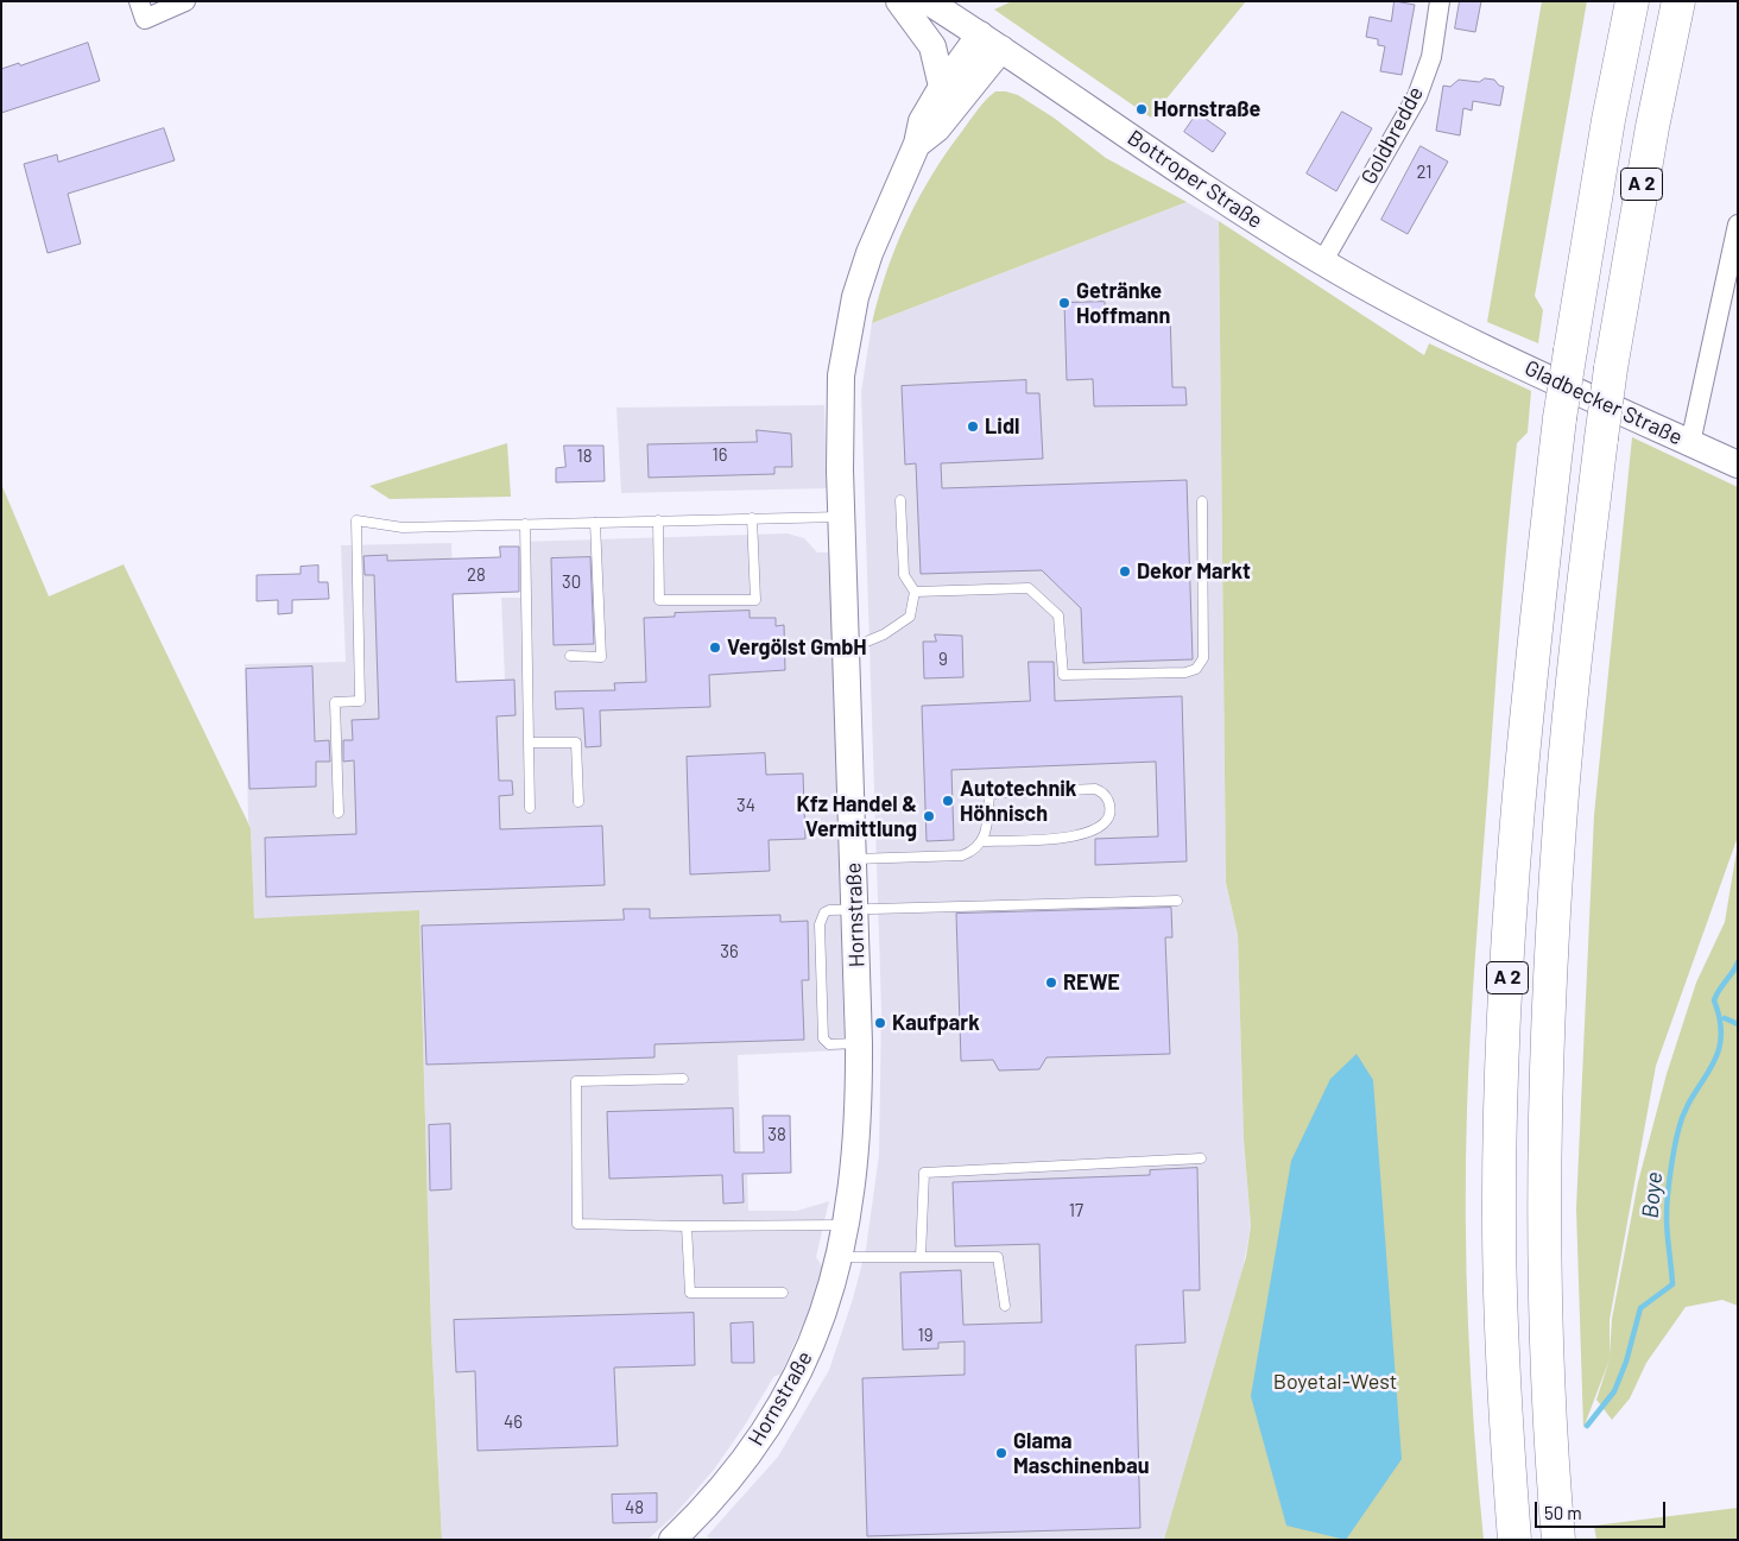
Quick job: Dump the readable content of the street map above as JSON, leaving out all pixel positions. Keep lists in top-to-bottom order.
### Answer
{
  "streets": {
    "highway": ["A 2"],
    "street": [
      "Goldbredde",
      "Bottroper Straße",
      "Gladbecker Straße",
      "Hornstraße"
    ]
  },
  "crossings": [
    ["Goldbredde", "Bottroper Straße"],
    ["Bottroper Straße", "Gladbecker Straße"],
    ["Bottroper Straße", "Hornstraße"]
  ],
  "water": ["Boye"],
  "parks": ["Boyetal-West"],
  "places": [
    "Hornstraße",
    "Getränke Hoffmann",
    "Lidl",
    "Dekor Markt",
    "Vergölst GmbH",
    "Autotechnik Höhnisch",
    "Kfz Handel & Vermittlung",
    "REWE",
    "Kaufpark",
    "Glama Maschinenbau"
  ],
  "house_numbers": [
    "21",
    "16",
    "18",
    "28",
    "30",
    "9",
    "34",
    "36",
    "38",
    "17",
    "19",
    "46",
    "48"
  ],
  "scale_bar": "50 m"
}
